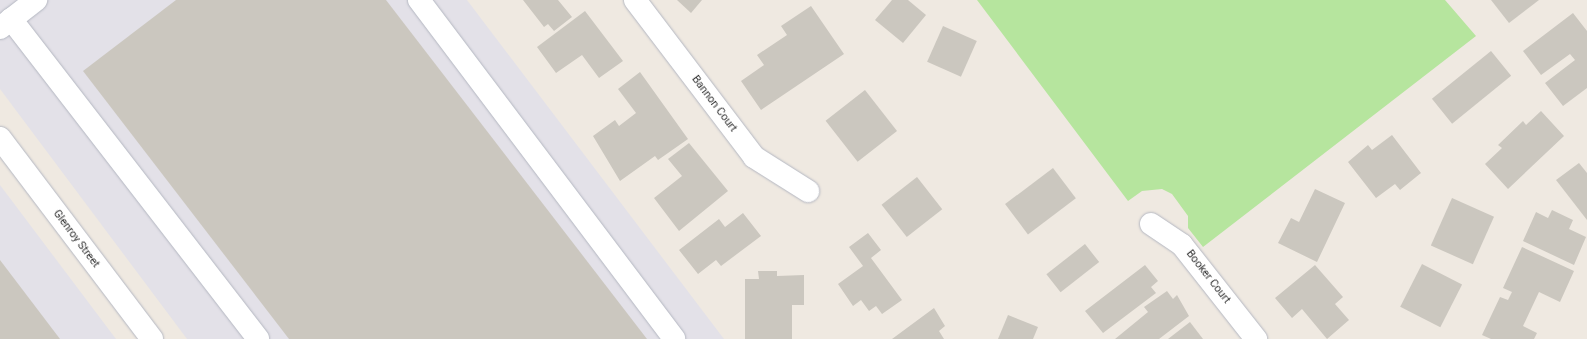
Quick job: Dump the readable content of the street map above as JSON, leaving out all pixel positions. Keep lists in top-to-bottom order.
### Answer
{
  "streets": {
    "street": ["Bannon Court", "Glenroy Street", "Booker Court"]
  }
}
